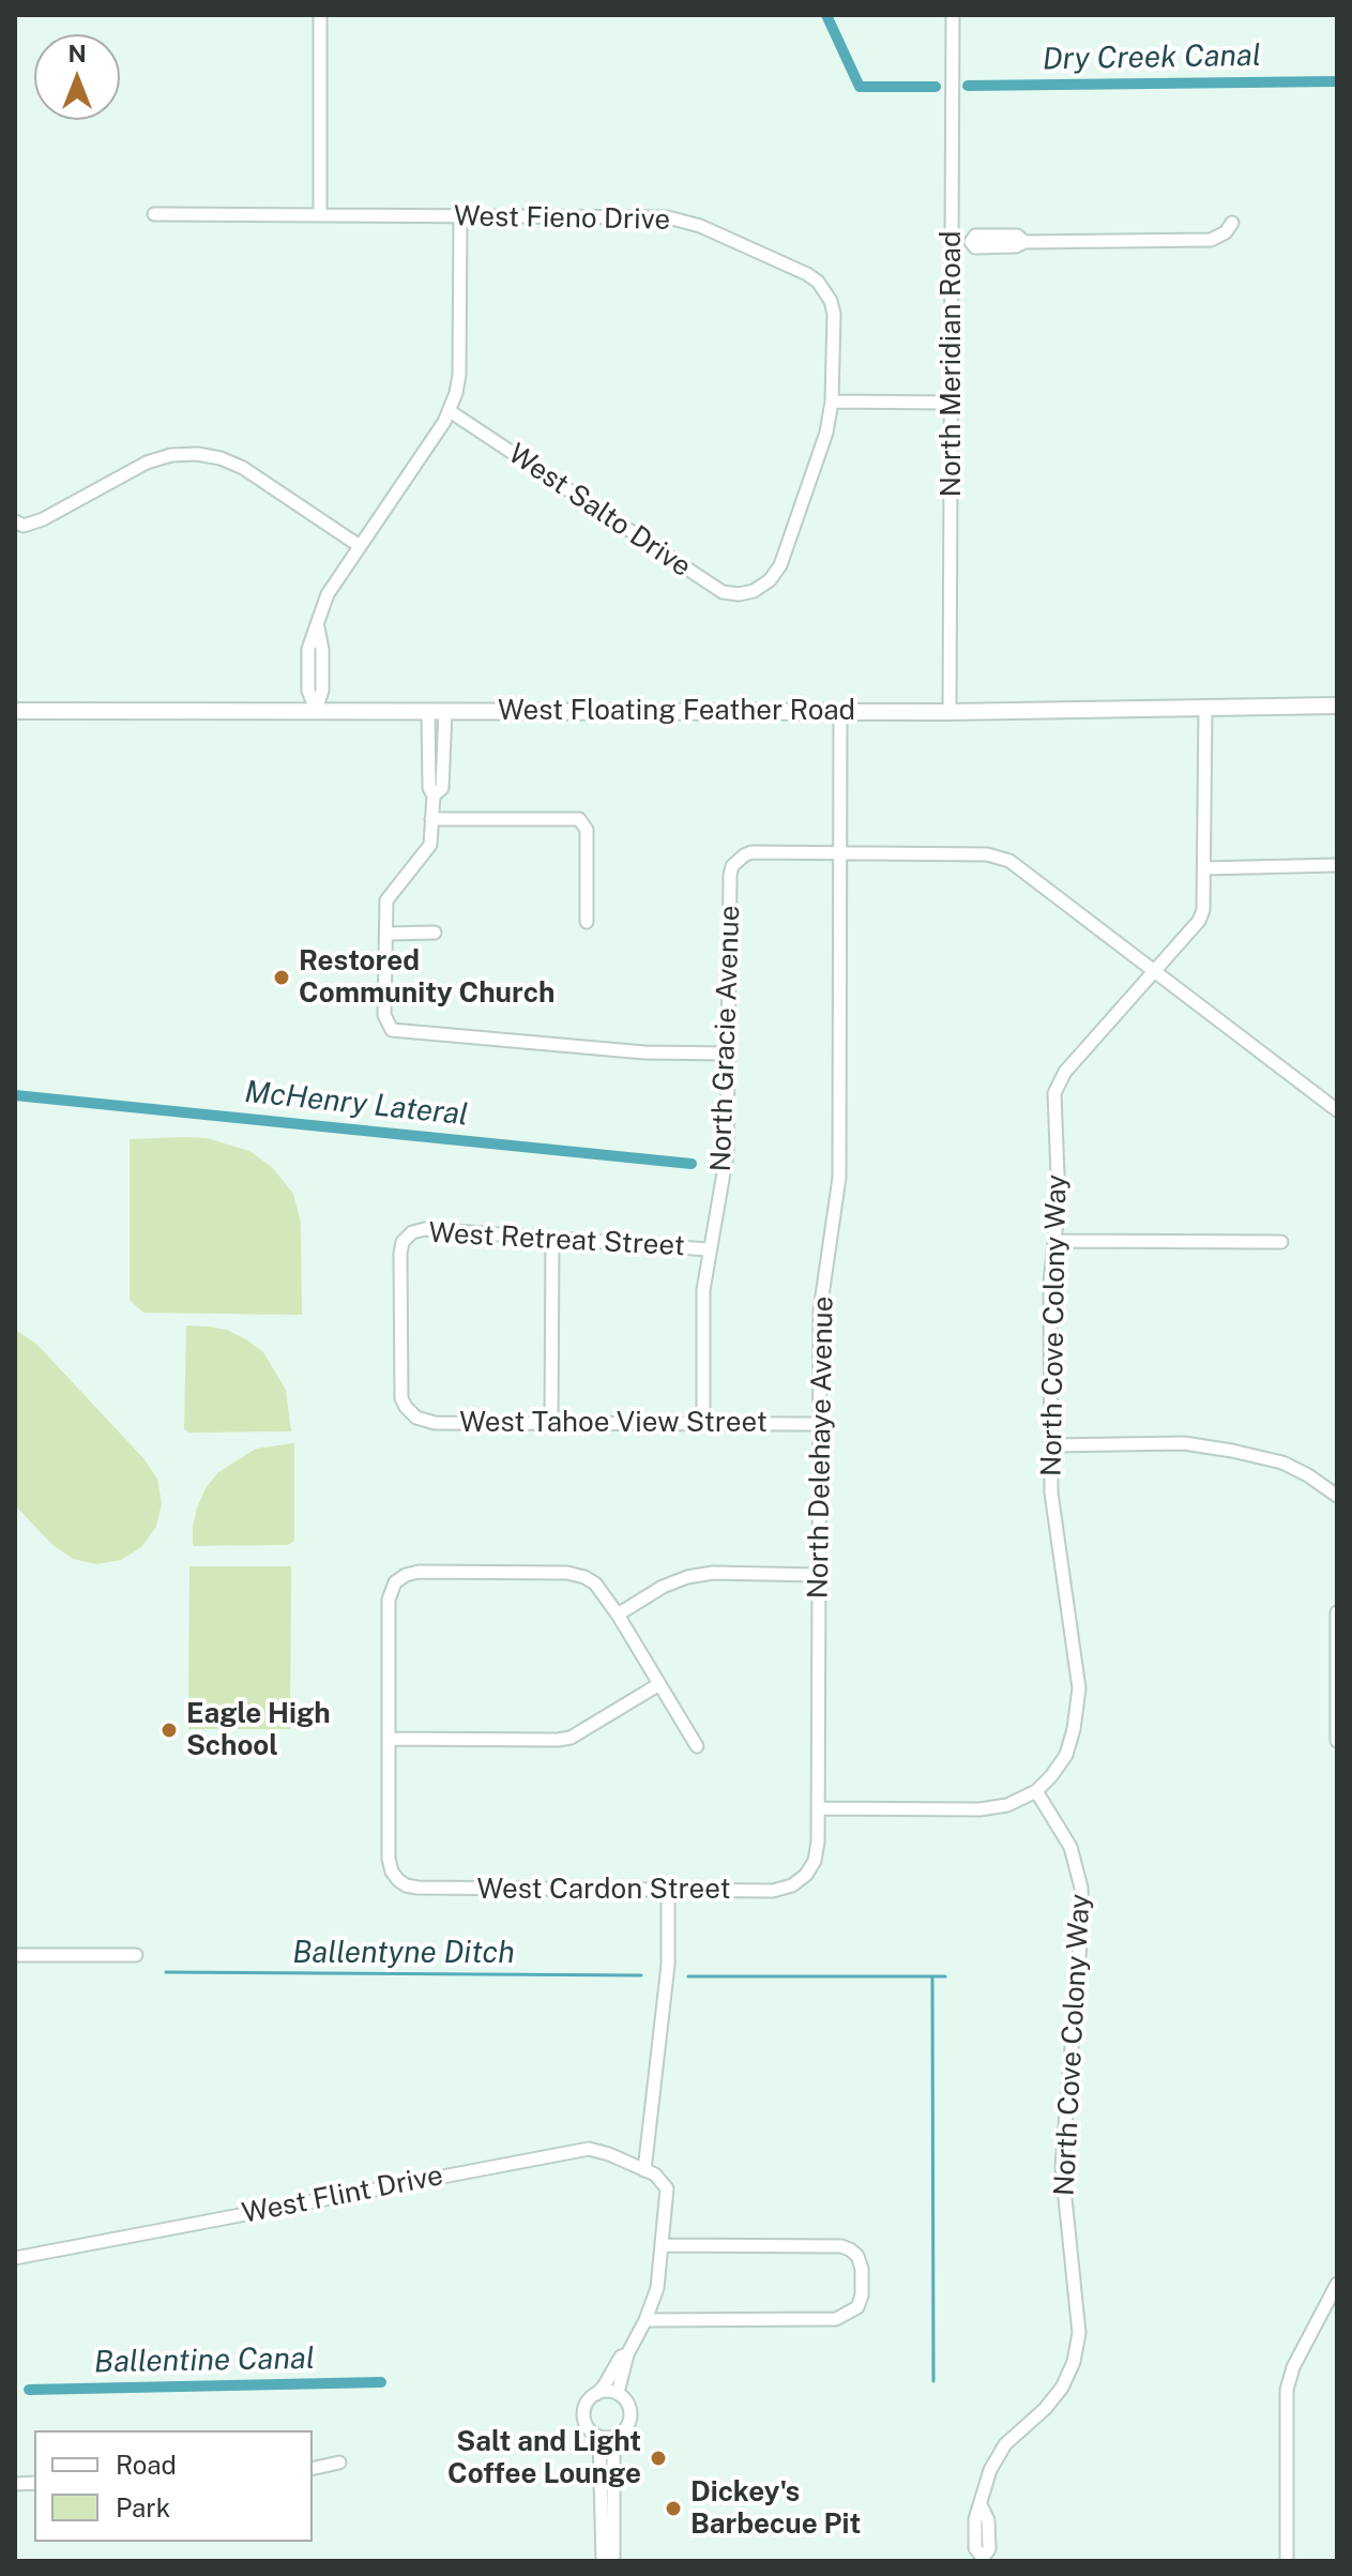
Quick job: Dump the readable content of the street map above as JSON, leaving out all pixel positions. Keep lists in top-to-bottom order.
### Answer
{
  "streets": {
    "main road": ["West Floating Feather Road"],
    "street": [
      "West Fieno Drive",
      "North Meridian Road",
      "West Salto Drive",
      "North Gracie Avenue",
      "West Retreat Street",
      "North Cove Colony Way",
      "West Tahoe View Street",
      "North Delehaye Avenue",
      "West Cardon Street",
      "West Flint Drive"
    ]
  },
  "crossings": [
    ["West Fieno Drive", "West Salto Drive"],
    ["North Meridian Road", "West Floating Feather Road"],
    ["West Floating Feather Road", "North Cove Colony Way"],
    ["West Floating Feather Road", "North Delehaye Avenue"],
    ["North Gracie Avenue", "West Retreat Street"],
    ["North Gracie Avenue", "West Tahoe View Street"],
    ["North Gracie Avenue", "North Delehaye Avenue"],
    ["West Retreat Street", "West Tahoe View Street"],
    ["West Tahoe View Street", "North Delehaye Avenue"],
    ["North Delehaye Avenue", "West Cardon Street"]
  ],
  "water": [
    "Dry Creek Canal",
    "McHenry Lateral",
    "Ballentyne Ditch",
    "Ballentine Canal"
  ],
  "places": [
    "Restored Community Church",
    "Eagle High School",
    "Salt and Light Coffee Lounge",
    "Dickey's Barbecue Pit"
  ],
  "legend": ["Road", "Park"],
  "north": "top"
}
